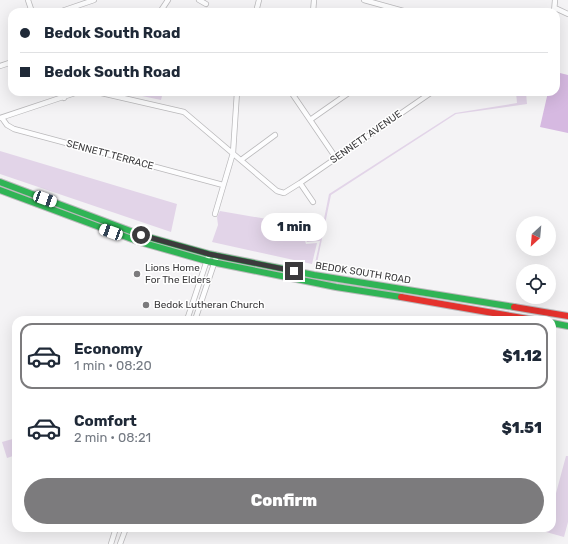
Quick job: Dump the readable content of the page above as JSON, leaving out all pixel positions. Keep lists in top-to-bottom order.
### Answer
{
  "streets": {
    "main road": ["BEDOK SOUTH ROAD"],
    "street": ["SENNETT AVENUE", "SENNETT TERRACE"]
  },
  "places": ["Lions Home For The Elders", "Bedok Lutheran Church"],
  "north": "bottom left",
  "page": {
    "banner": ["Bedok South Road", "Bedok South Road"],
    "bubble": "1 min",
    "list": [
      {
        "name": "Economy",
        "note": "1 min · 08:20",
        "value": "$1.12"
      },
      {
        "name": "Comfort",
        "note": "2 min · 08:21",
        "value": "$1.51"
      }
    ],
    "buttons": "Confirm"
  }
}
